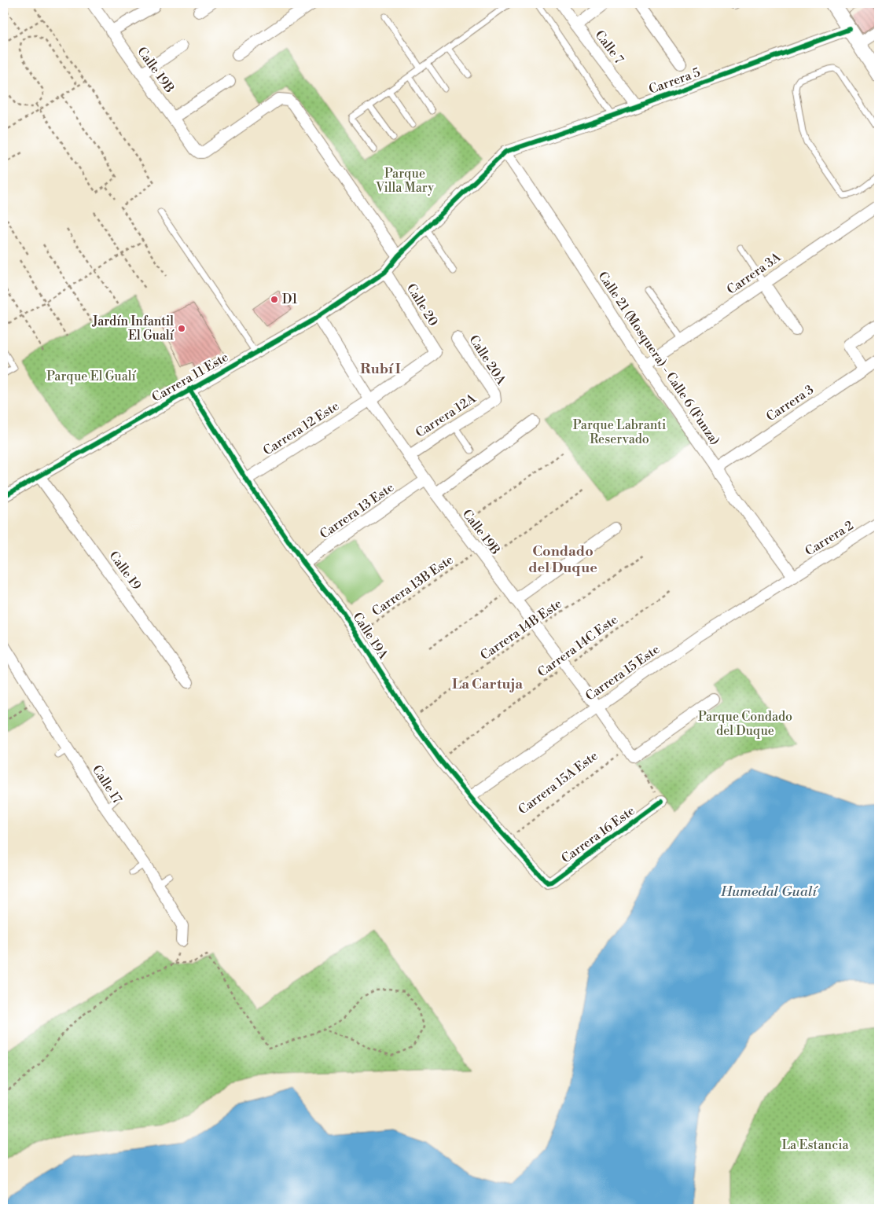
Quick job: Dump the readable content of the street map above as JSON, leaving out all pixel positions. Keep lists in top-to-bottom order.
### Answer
{
  "streets": {
    "street": [
      "Calle 7",
      "Calle 19B",
      "Carrera 5",
      "Carrera 3A",
      "Calle 20",
      "Calle 21 (Mosquera) - Calle 6 (Funza)",
      "Calle 20A",
      "Carrera 11 Este",
      "Carrera 3",
      "Carrera 12A",
      "Carrera 12 Este",
      "Carrera 13 Este",
      "Carrera 2",
      "Calle 19",
      "Calle 19A",
      "Carrera 15 Este",
      "Calle 17",
      "Carrera 16 Este"
    ],
    "path": [
      "Carrera 13B Este",
      "Carrera 14B Este",
      "Carrera 14C Este",
      "Carrera 15A Este"
    ]
  },
  "crossings": [
    ["Calle 7", "Carrera 5"],
    ["Calle 19B", "Carrera 11 Este"],
    ["Calle 19B", "Carrera 12A"],
    ["Calle 19B", "Carrera 12 Este"],
    ["Calle 19B", "Carrera 13 Este"],
    ["Calle 19B", "Carrera 13B Este"],
    ["Calle 19B", "Carrera 14B Este"],
    ["Calle 19B", "Carrera 14C Este"],
    ["Calle 19B", "Carrera 15 Este"],
    ["Calle 19B", "Carrera 15A Este"],
    ["Carrera 5", "Calle 21 (Mosquera) - Calle 6 (Funza)"],
    ["Carrera 3A", "Calle 21 (Mosquera) - Calle 6 (Funza)"],
    ["Calle 20", "Carrera 11 Este"],
    ["Calle 20", "Carrera 12 Este"],
    ["Calle 21 (Mosquera) - Calle 6 (Funza)", "Carrera 3"],
    ["Calle 21 (Mosquera) - Calle 6 (Funza)", "Carrera 2"],
    ["Calle 21 (Mosquera) - Calle 6 (Funza)", "Carrera 15 Este"],
    ["Calle 20A", "Carrera 12A"],
    ["Carrera 11 Este", "Calle 19"],
    ["Carrera 11 Este", "Calle 19A"],
    ["Carrera 12 Este", "Calle 19A"],
    ["Carrera 13 Este", "Calle 19A"],
    ["Carrera 2", "Carrera 15 Este"],
    ["Carrera 13B Este", "Calle 19A"],
    ["Carrera 14B Este", "Calle 19A"],
    ["Calle 19A", "Carrera 14C Este"],
    ["Calle 19A", "Carrera 15 Este"],
    ["Calle 19A", "Carrera 15A Este"],
    ["Calle 19A", "Carrera 16 Este"]
  ],
  "districts": ["Rubí I", "Condado del Duque", "La Cartuja"],
  "water": ["Humedal Gualí"],
  "parks": [
    "Parque Villa Mary",
    "Parque El Gualí",
    "Parque Labranti Reservado",
    "Parque Condado del Duque",
    "La Estancia"
  ],
  "places": ["D1", "Jardín Infantil El Gualí"]
}
